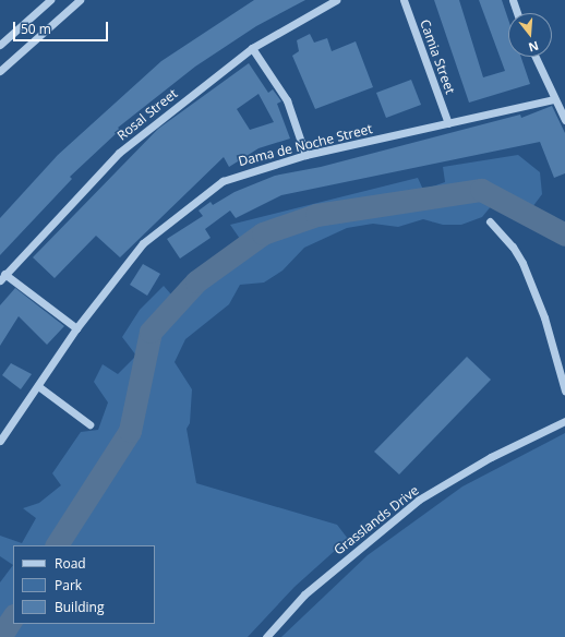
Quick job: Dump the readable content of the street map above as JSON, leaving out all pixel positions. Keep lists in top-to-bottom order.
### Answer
{
  "streets": {
    "street": [
      "Camia Street",
      "Rosal Street",
      "Dama de Noche Street",
      "Grasslands Drive"
    ]
  },
  "crossings": [
    ["Camia Street", "Dama de Noche Street"]
  ],
  "legend": ["Road", "Park", "Building"],
  "scale_bar": "50 m",
  "north": "bottom"
}
